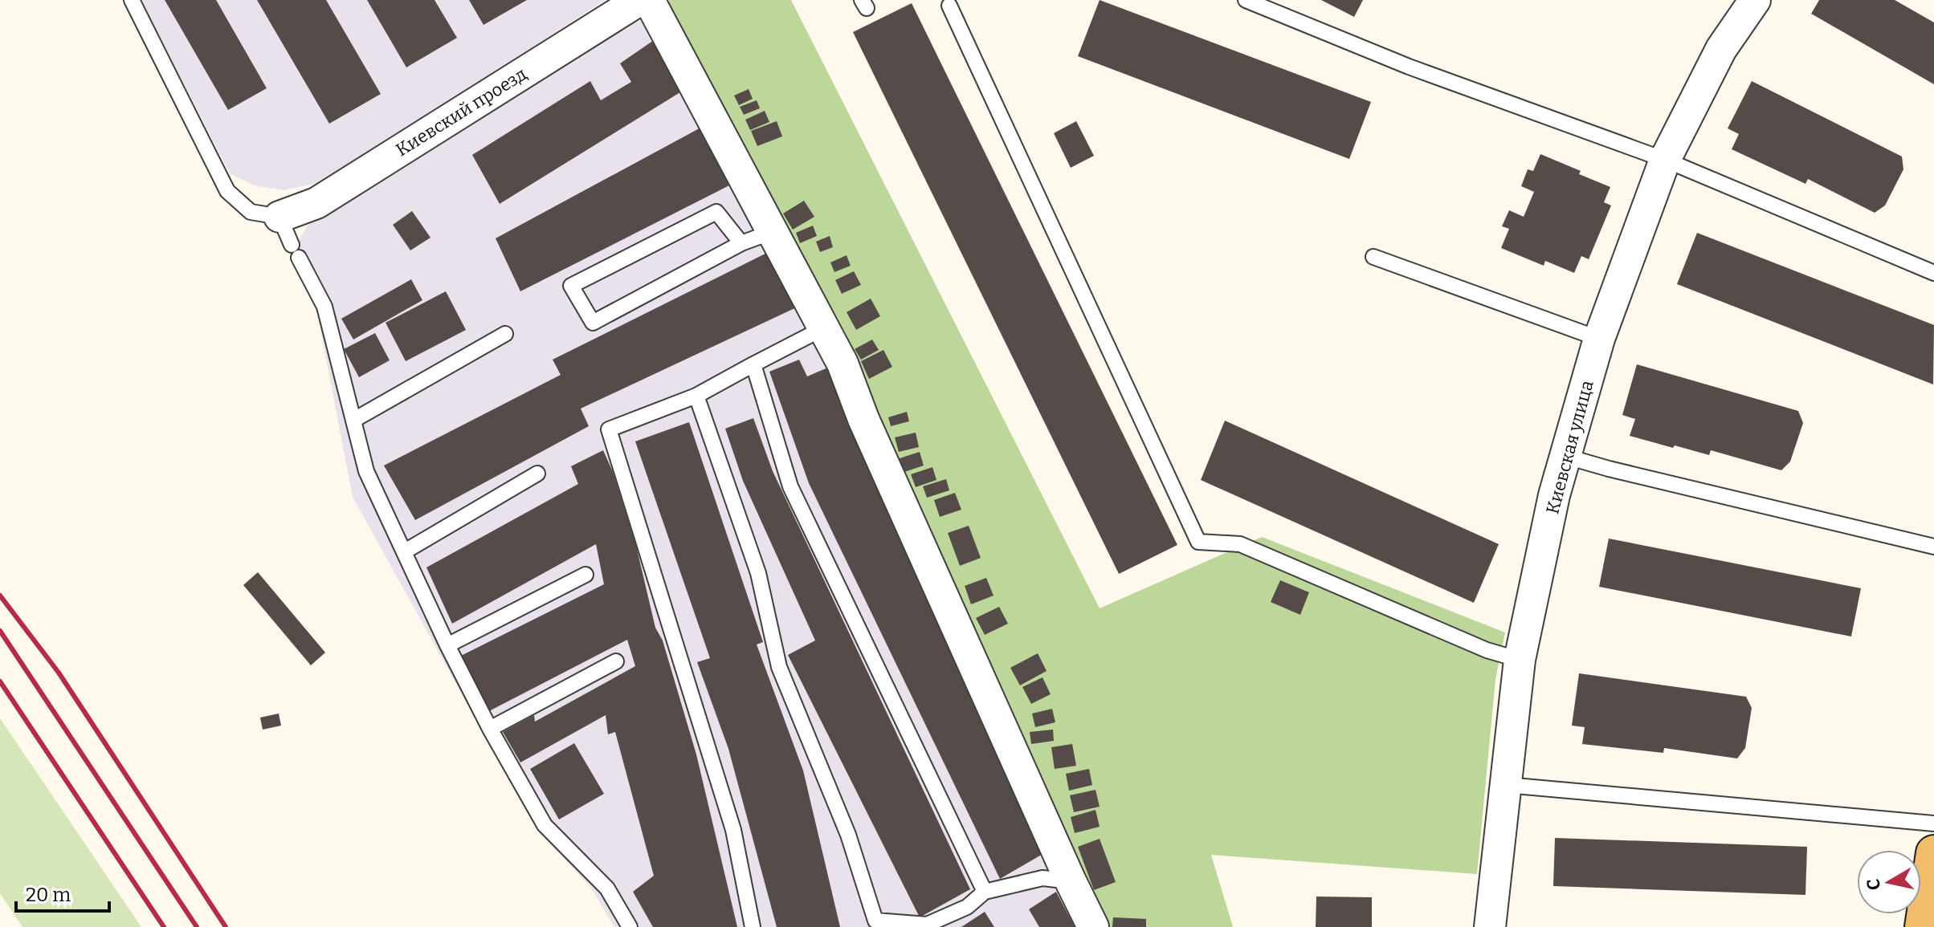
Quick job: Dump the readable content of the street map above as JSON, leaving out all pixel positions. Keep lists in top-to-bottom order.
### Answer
{
  "streets": {
    "street": ["Киевский проезд", "Киевская улица"]
  },
  "scale_bar": "20 m",
  "north": "left"
}
